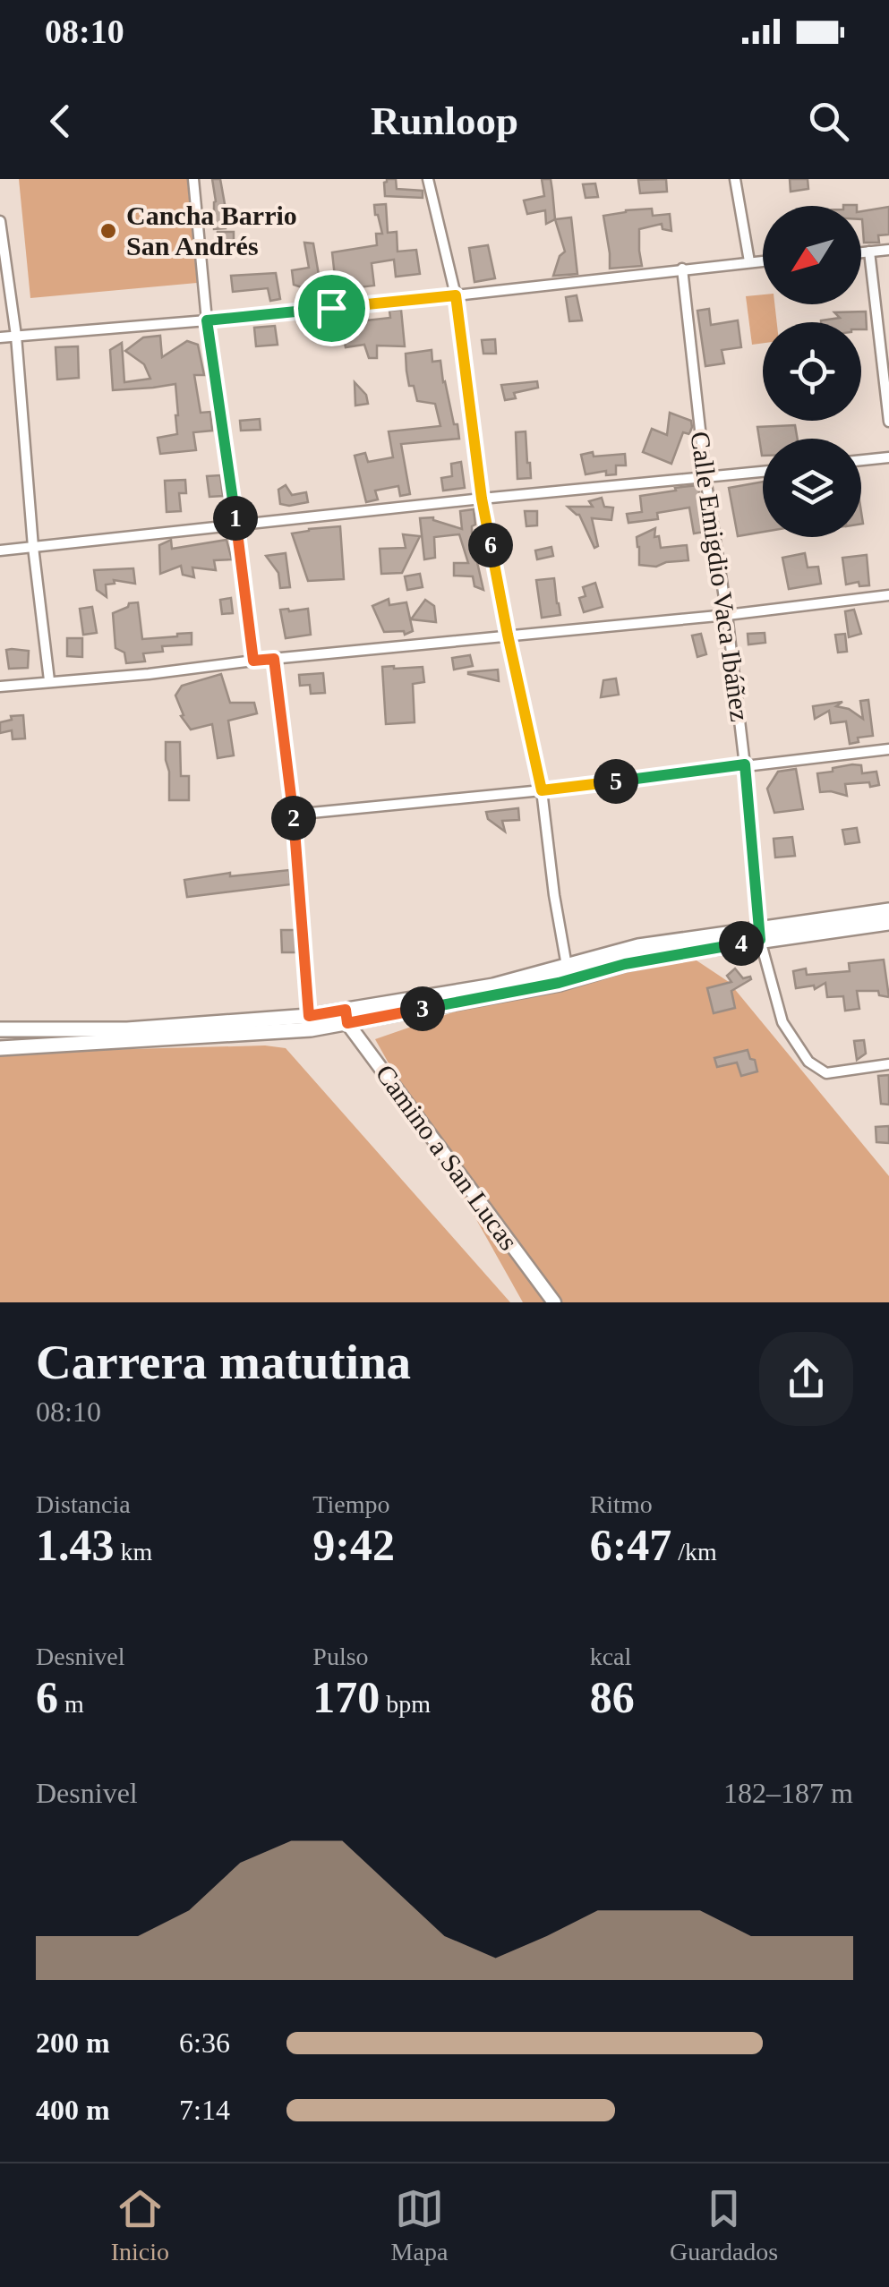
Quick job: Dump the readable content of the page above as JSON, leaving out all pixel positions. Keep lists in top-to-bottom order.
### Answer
{
  "streets": {
    "street": ["Calle Emigdio Vaca Ibáñez", "Camino a San Lucas"]
  },
  "places": ["Cancha Barrio San Andrés"],
  "north": "bottom left",
  "page": {
    "status": "08:10",
    "header": "Runloop",
    "pins": [
      "1",
      "6",
      "5",
      "2",
      "4",
      "3"
    ],
    "heading": ["Carrera matutina", "08:10"],
    "stats": [
      ["Distancia", "1.43 km"],
      ["Tiempo", "9:42"],
      ["Ritmo", "6:47 /km"],
      ["Desnivel", "6 m"],
      ["Pulso", "170 bpm"],
      ["kcal", "86"]
    ],
    "chart": ["Desnivel", "182–187 m"],
    "list": [
      {
        "name": "200 m",
        "note": "6:36"
      },
      {
        "name": "400 m",
        "note": "7:14"
      }
    ],
    "tabs": ["Inicio", "Mapa", "Guardados"]
  }
}
